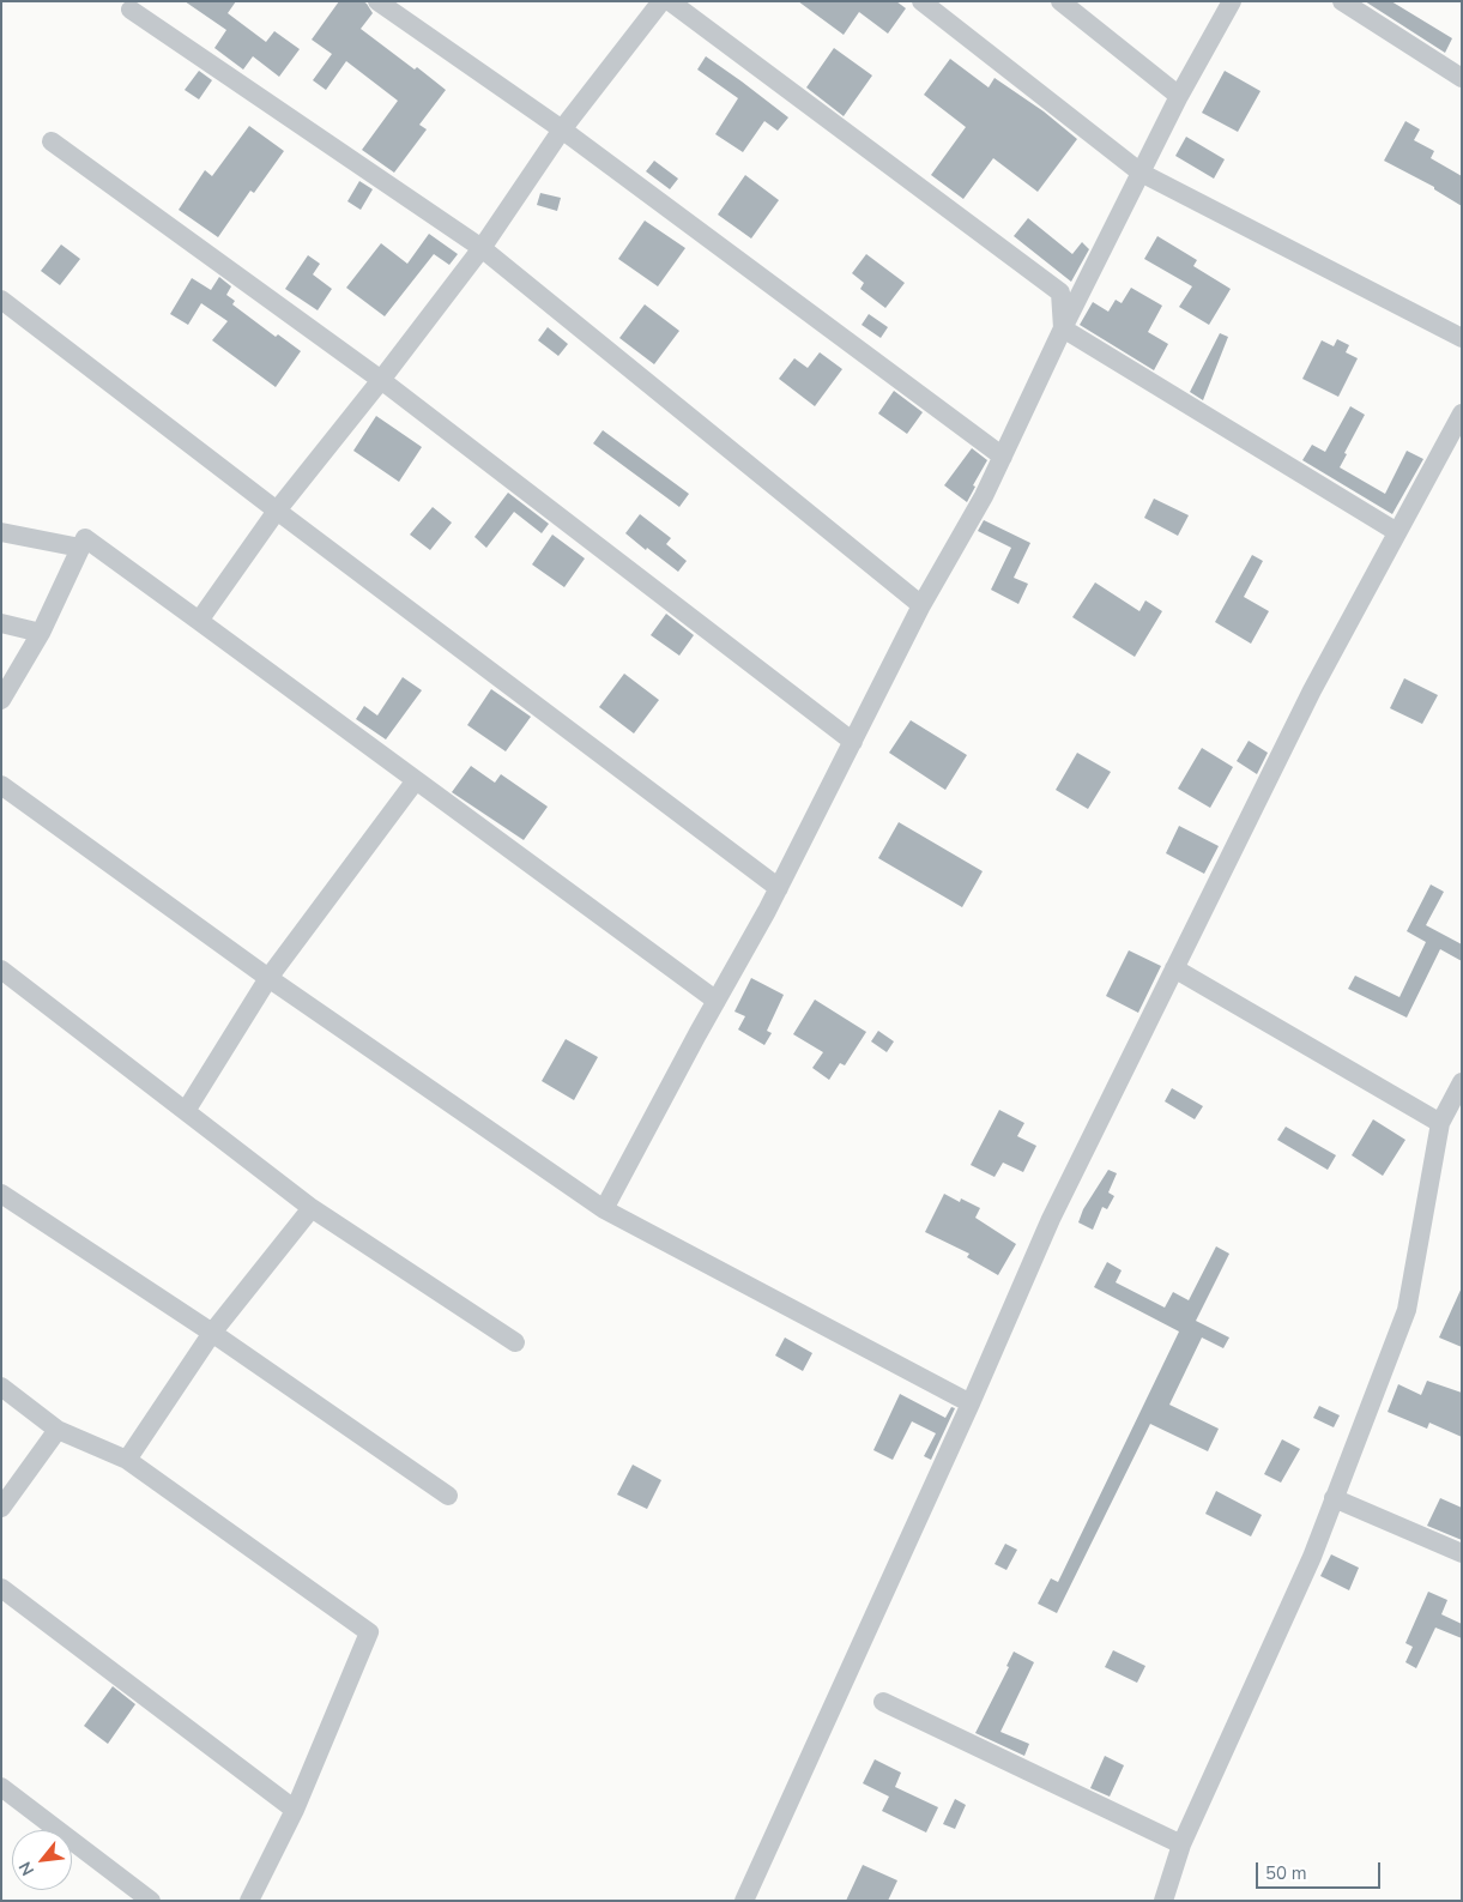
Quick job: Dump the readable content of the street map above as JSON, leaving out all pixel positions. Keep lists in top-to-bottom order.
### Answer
{
  "scale_bar": "50 m",
  "north": "bottom left"
}
